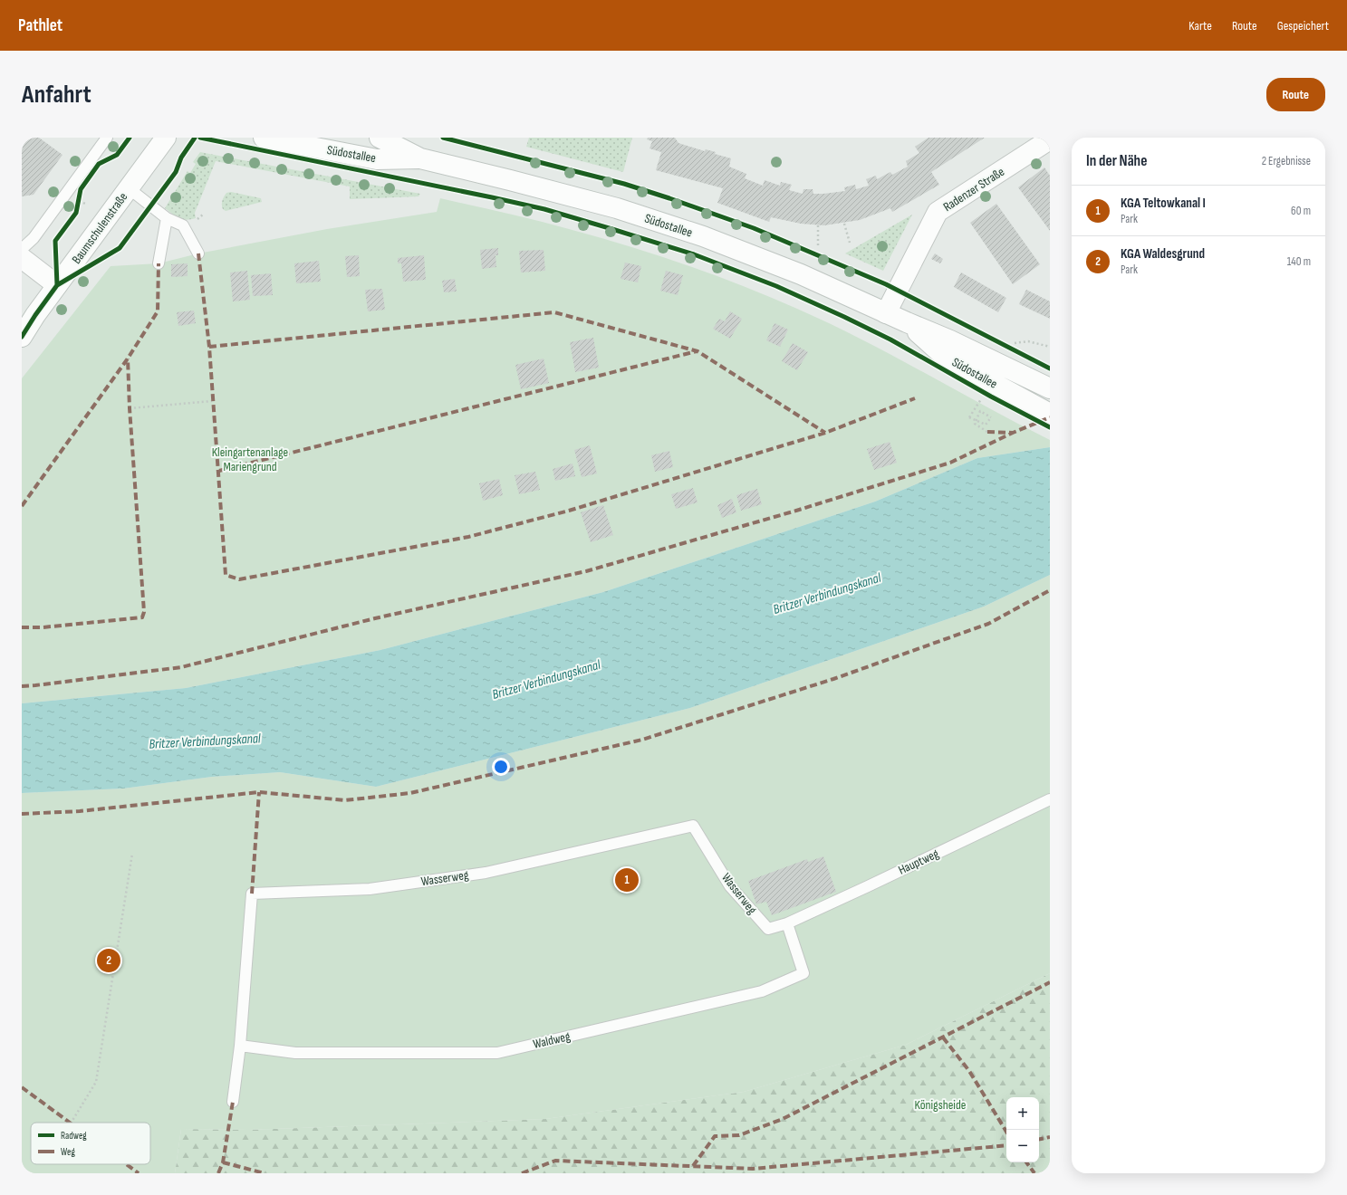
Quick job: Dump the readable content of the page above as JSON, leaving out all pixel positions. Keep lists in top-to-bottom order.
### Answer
{
  "streets": {
    "main road": ["Südostallee", "Radenzer Straße", "Baumschulenstraße"],
    "lane": ["Hauptweg", "Wasserweg", "Waldweg"]
  },
  "crossings": [
    ["Südostallee", "Radenzer Straße"],
    ["Hauptweg", "Wasserweg"],
    ["Hauptweg", "Waldweg"],
    ["Wasserweg", "Waldweg"]
  ],
  "water": ["Britzer Verbindungskanal"],
  "parks": ["Kleingartenanlage Mariengrund", "Königsheide"],
  "legend": ["Radweg", "Weg"],
  "page": {
    "header": "Pathlet",
    "nav": ["Karte", "Route", "Gespeichert"],
    "buttons": "Route",
    "title": "Anfahrt",
    "heading": ["In der Nähe", "2 Ergebnisse"],
    "list": [
      {
        "mark": "1",
        "name": "KGA Teltowkanal I",
        "note": "Park",
        "value": "60 m"
      },
      {
        "mark": "2",
        "name": "KGA Waldesgrund",
        "note": "Park",
        "value": "140 m"
      }
    ],
    "pins": ["1", "2"],
    "map_buttons": ["+", "−"]
  }
}
